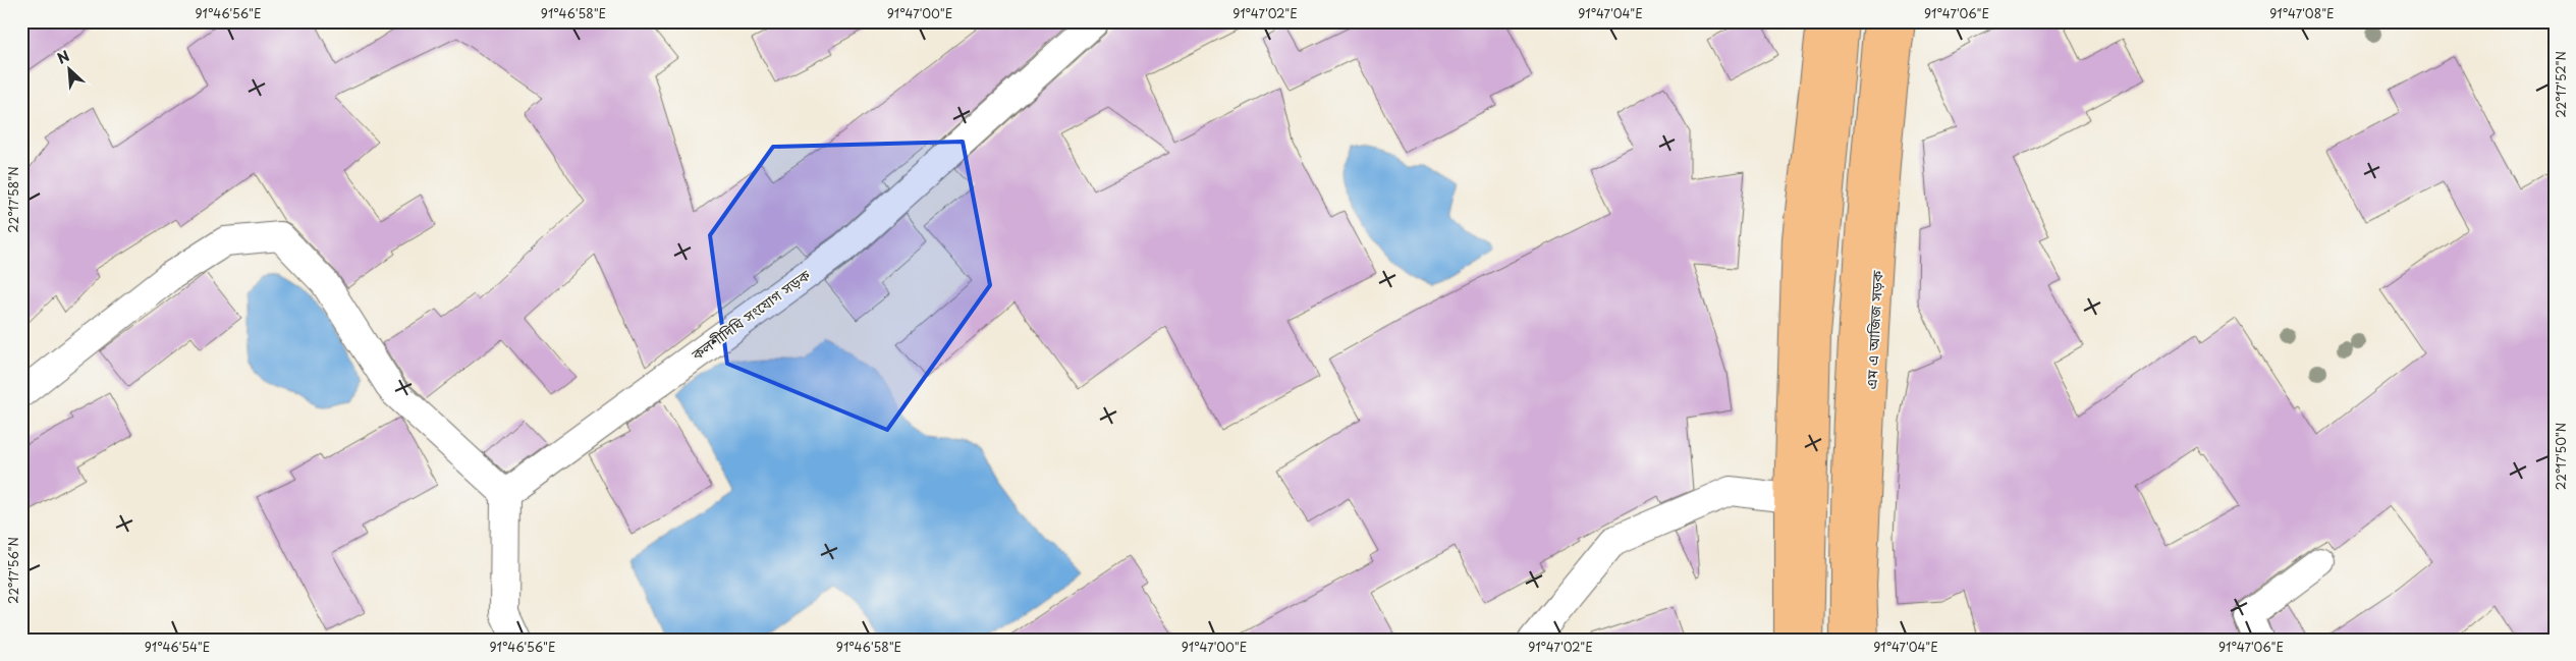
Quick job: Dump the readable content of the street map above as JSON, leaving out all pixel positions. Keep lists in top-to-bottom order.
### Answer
{
  "streets": {
    "main road": ["এম এ আজিজ সড়ক"],
    "street": ["কলশীদিঘি সংযোগ সড়ক"]
  },
  "north": "top left",
  "coordinates": [
    "91°46'56\"E",
    "91°46'58\"E",
    "91°47'00\"E",
    "91°47'02\"E",
    "91°47'04\"E",
    "91°47'06\"E",
    "91°47'08\"E",
    "22°17'52\"N",
    "22°17'58\"N",
    "22°17'50\"N",
    "22°17'56\"N",
    "91°46'54\"E"
  ]
}
